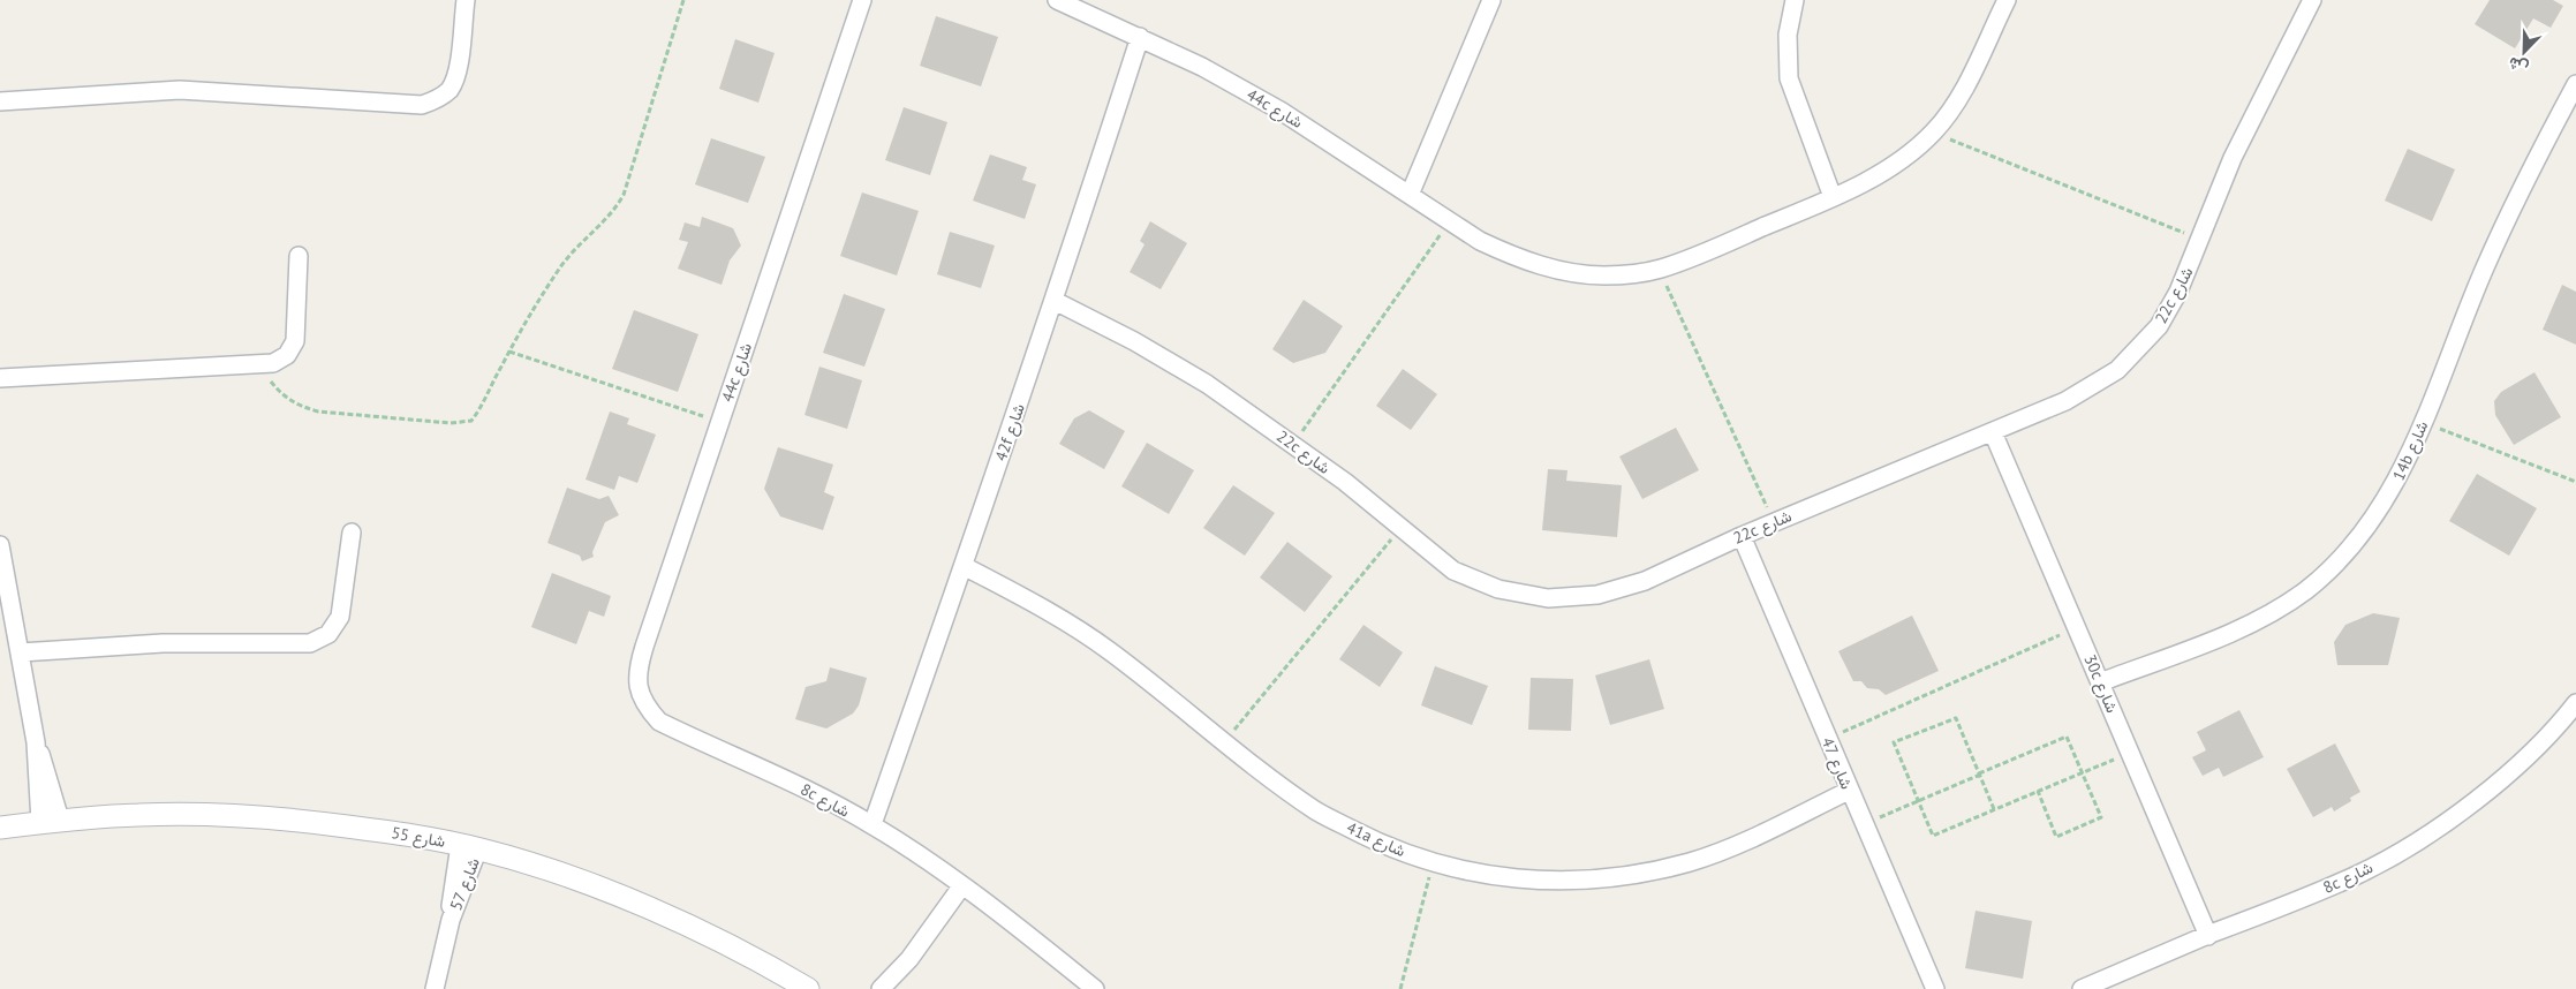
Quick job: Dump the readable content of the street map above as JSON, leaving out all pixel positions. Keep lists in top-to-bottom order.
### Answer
{
  "streets": {
    "street": [
      "44c شارع",
      "22c شارع",
      "42f شارع",
      "14b شارع",
      "30c شارع",
      "شارع 47",
      "8c شارع",
      "شارع 55",
      "41a شارع",
      "شارع 57"
    ]
  },
  "crossings": [
    ["44c شارع", "42f شارع"],
    ["44c شارع", "8c شارع"],
    ["22c شارع", "42f شارع"],
    ["22c شارع", "30c شارع"],
    ["22c شارع", "شارع 47"],
    ["42f شارع", "8c شارع"],
    ["42f شارع", "41a شارع"],
    ["14b شارع", "30c شارع"],
    ["30c شارع", "8c شارع"],
    ["شارع 47", "41a شارع"],
    ["شارع 55", "شارع 57"]
  ],
  "north": "bottom left"
}
